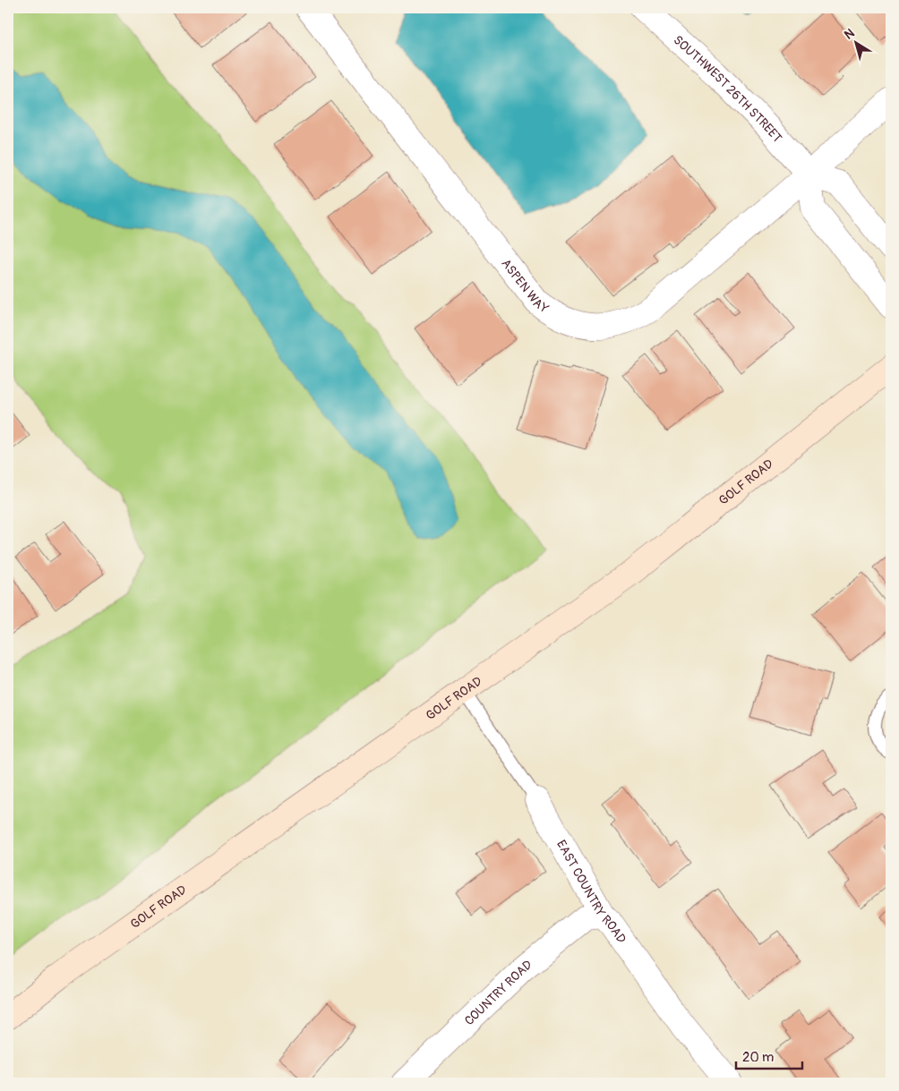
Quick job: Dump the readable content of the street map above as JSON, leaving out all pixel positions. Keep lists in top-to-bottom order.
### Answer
{
  "streets": {
    "street": [
      "SOUTHWEST 26TH STREET",
      "ASPEN WAY",
      "GOLF ROAD",
      "EAST COUNTRY ROAD",
      "COUNTRY ROAD"
    ]
  },
  "crossings": [
    ["SOUTHWEST 26TH STREET", "ASPEN WAY"],
    ["GOLF ROAD", "EAST COUNTRY ROAD"],
    ["EAST COUNTRY ROAD", "COUNTRY ROAD"]
  ],
  "scale_bar": "20 m",
  "north": "top left"
}
